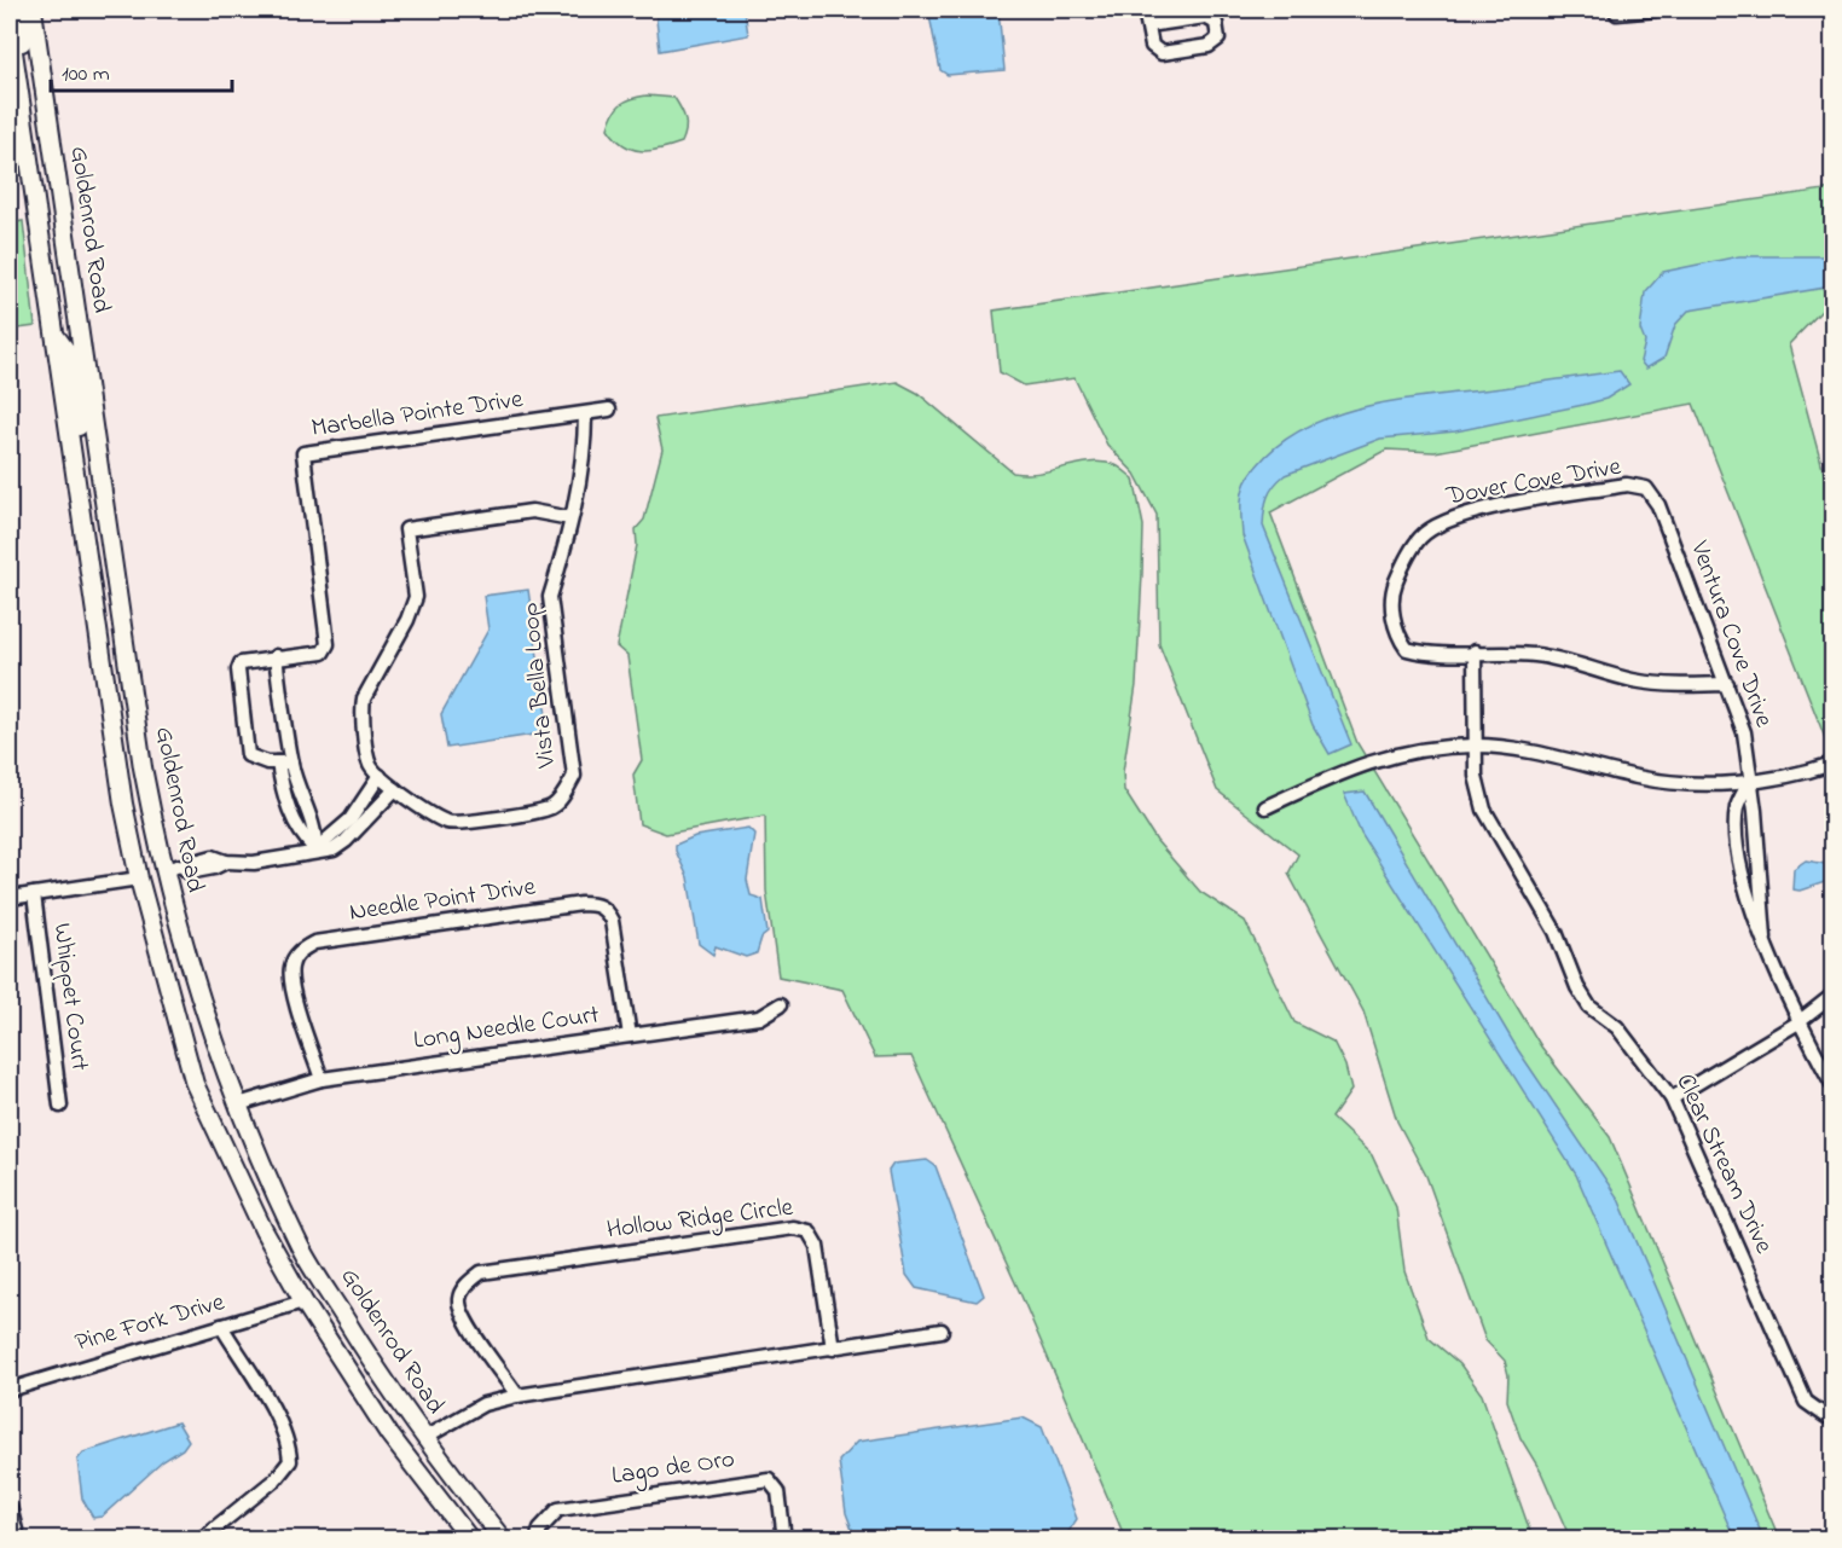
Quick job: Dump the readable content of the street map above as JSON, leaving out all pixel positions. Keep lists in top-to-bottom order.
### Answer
{
  "streets": {
    "main road": ["Goldenrod Road"],
    "street": [
      "Marbella Pointe Drive",
      "Dover Cove Drive",
      "Ventura Cove Drive",
      "Vista Bella Loop",
      "Needle Point Drive",
      "Whippet Court",
      "Long Needle Court",
      "Clear Stream Drive",
      "Hollow Ridge Circle",
      "Pine Fork Drive",
      "Lago de Oro"
    ]
  },
  "crossings": [
    ["Goldenrod Road", "Long Needle Court"],
    ["Goldenrod Road", "Pine Fork Drive"],
    ["Marbella Pointe Drive", "Vista Bella Loop"],
    ["Dover Cove Drive", "Ventura Cove Drive"],
    ["Dover Cove Drive", "Clear Stream Drive"],
    ["Needle Point Drive", "Long Needle Court"]
  ],
  "scale_bar": "100 m"
}
